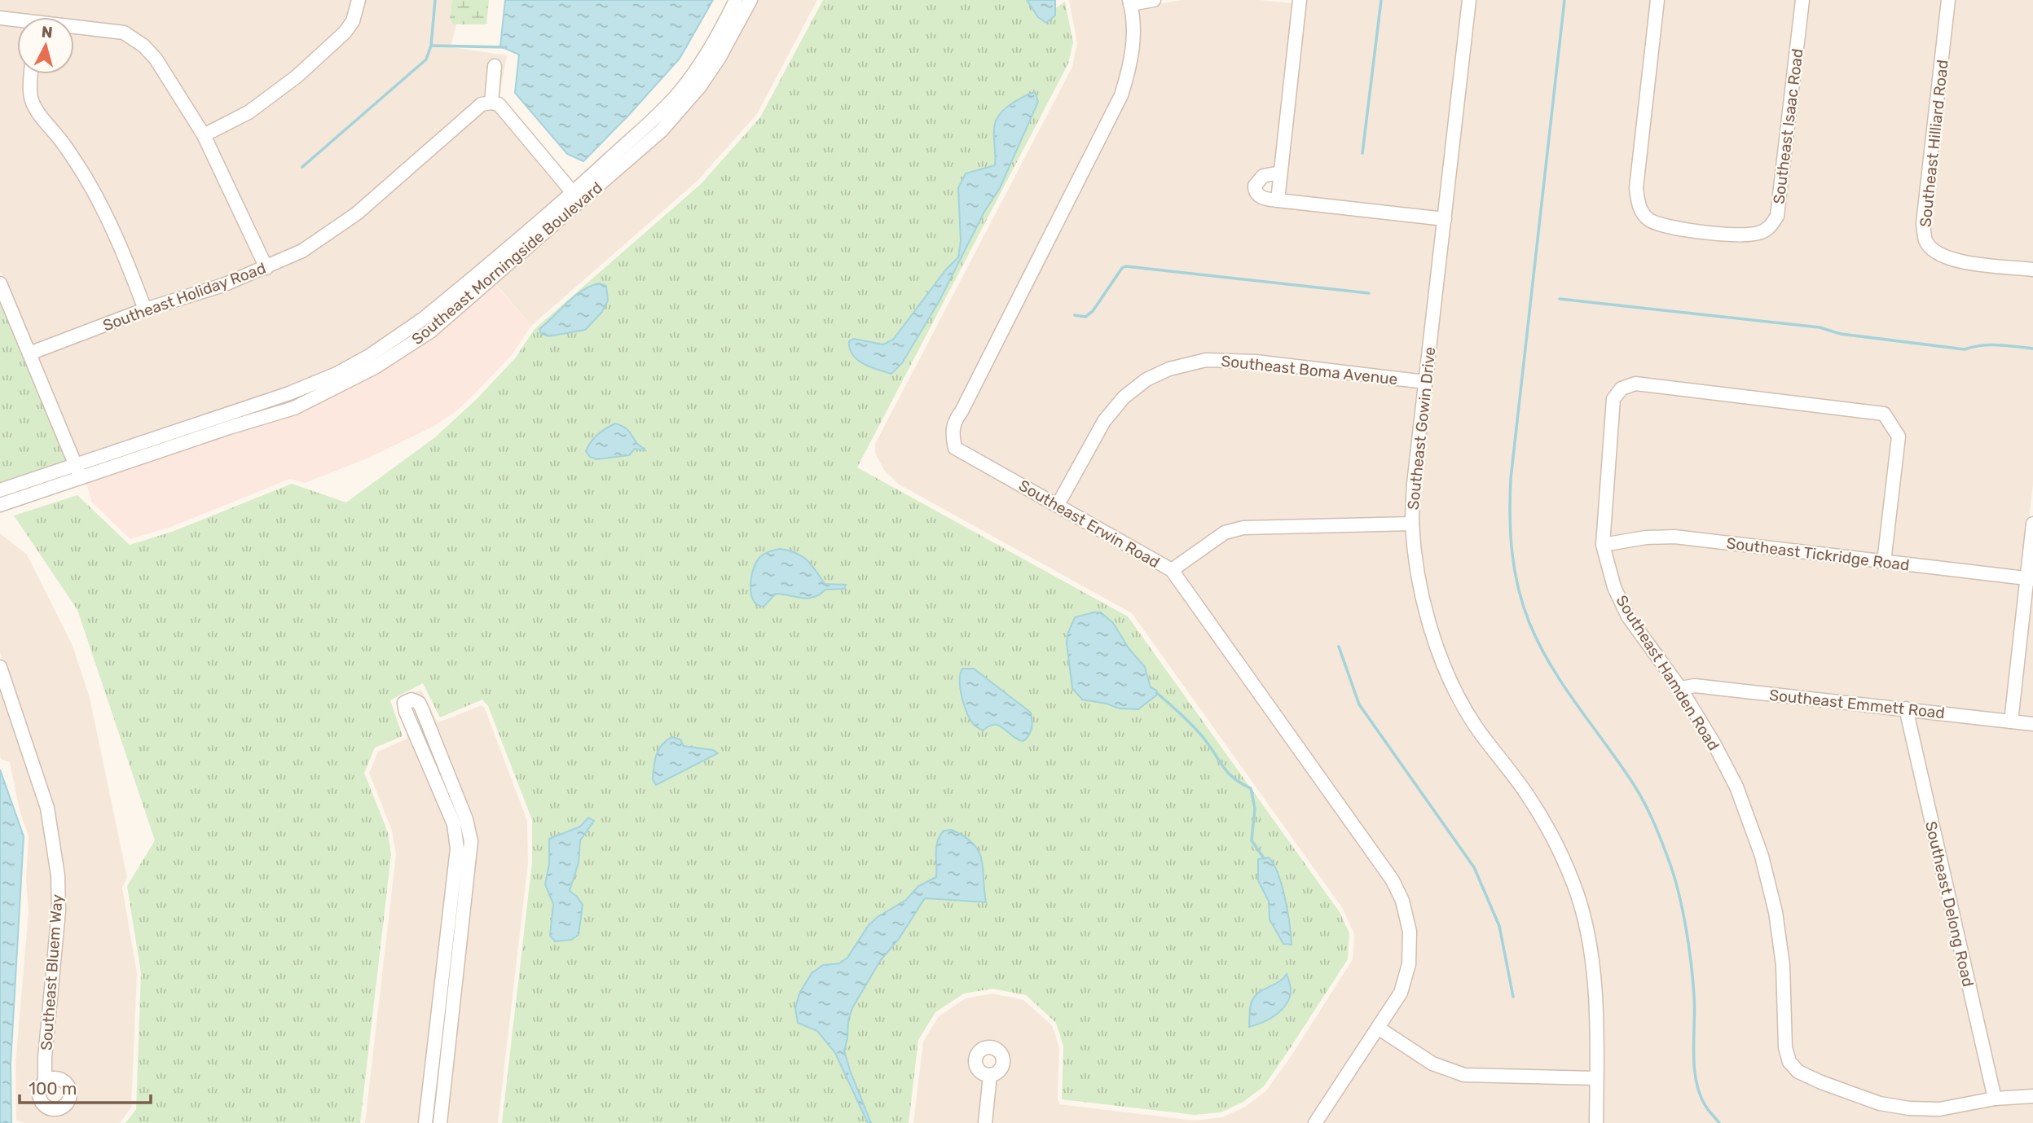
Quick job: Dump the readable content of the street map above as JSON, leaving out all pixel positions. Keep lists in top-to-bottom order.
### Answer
{
  "streets": {
    "street": [
      "Southeast Isaac Road",
      "Southeast Hilliard Road",
      "Southeast Morningside Boulevard",
      "Southeast Holiday Road",
      "Southeast Boma Avenue",
      "Southeast Gowin Drive",
      "Southeast Erwin Road",
      "Southeast Tickridge Road",
      "Southeast Hamden Road",
      "Southeast Emmett Road",
      "Southeast Delong Road",
      "Southeast Bluem Way"
    ]
  },
  "crossings": [
    ["Southeast Boma Avenue", "Southeast Gowin Drive"],
    ["Southeast Boma Avenue", "Southeast Erwin Road"],
    ["Southeast Tickridge Road", "Southeast Hamden Road"],
    ["Southeast Hamden Road", "Southeast Emmett Road"],
    ["Southeast Hamden Road", "Southeast Delong Road"],
    ["Southeast Emmett Road", "Southeast Delong Road"]
  ],
  "scale_bar": "100 m",
  "north": "top"
}
